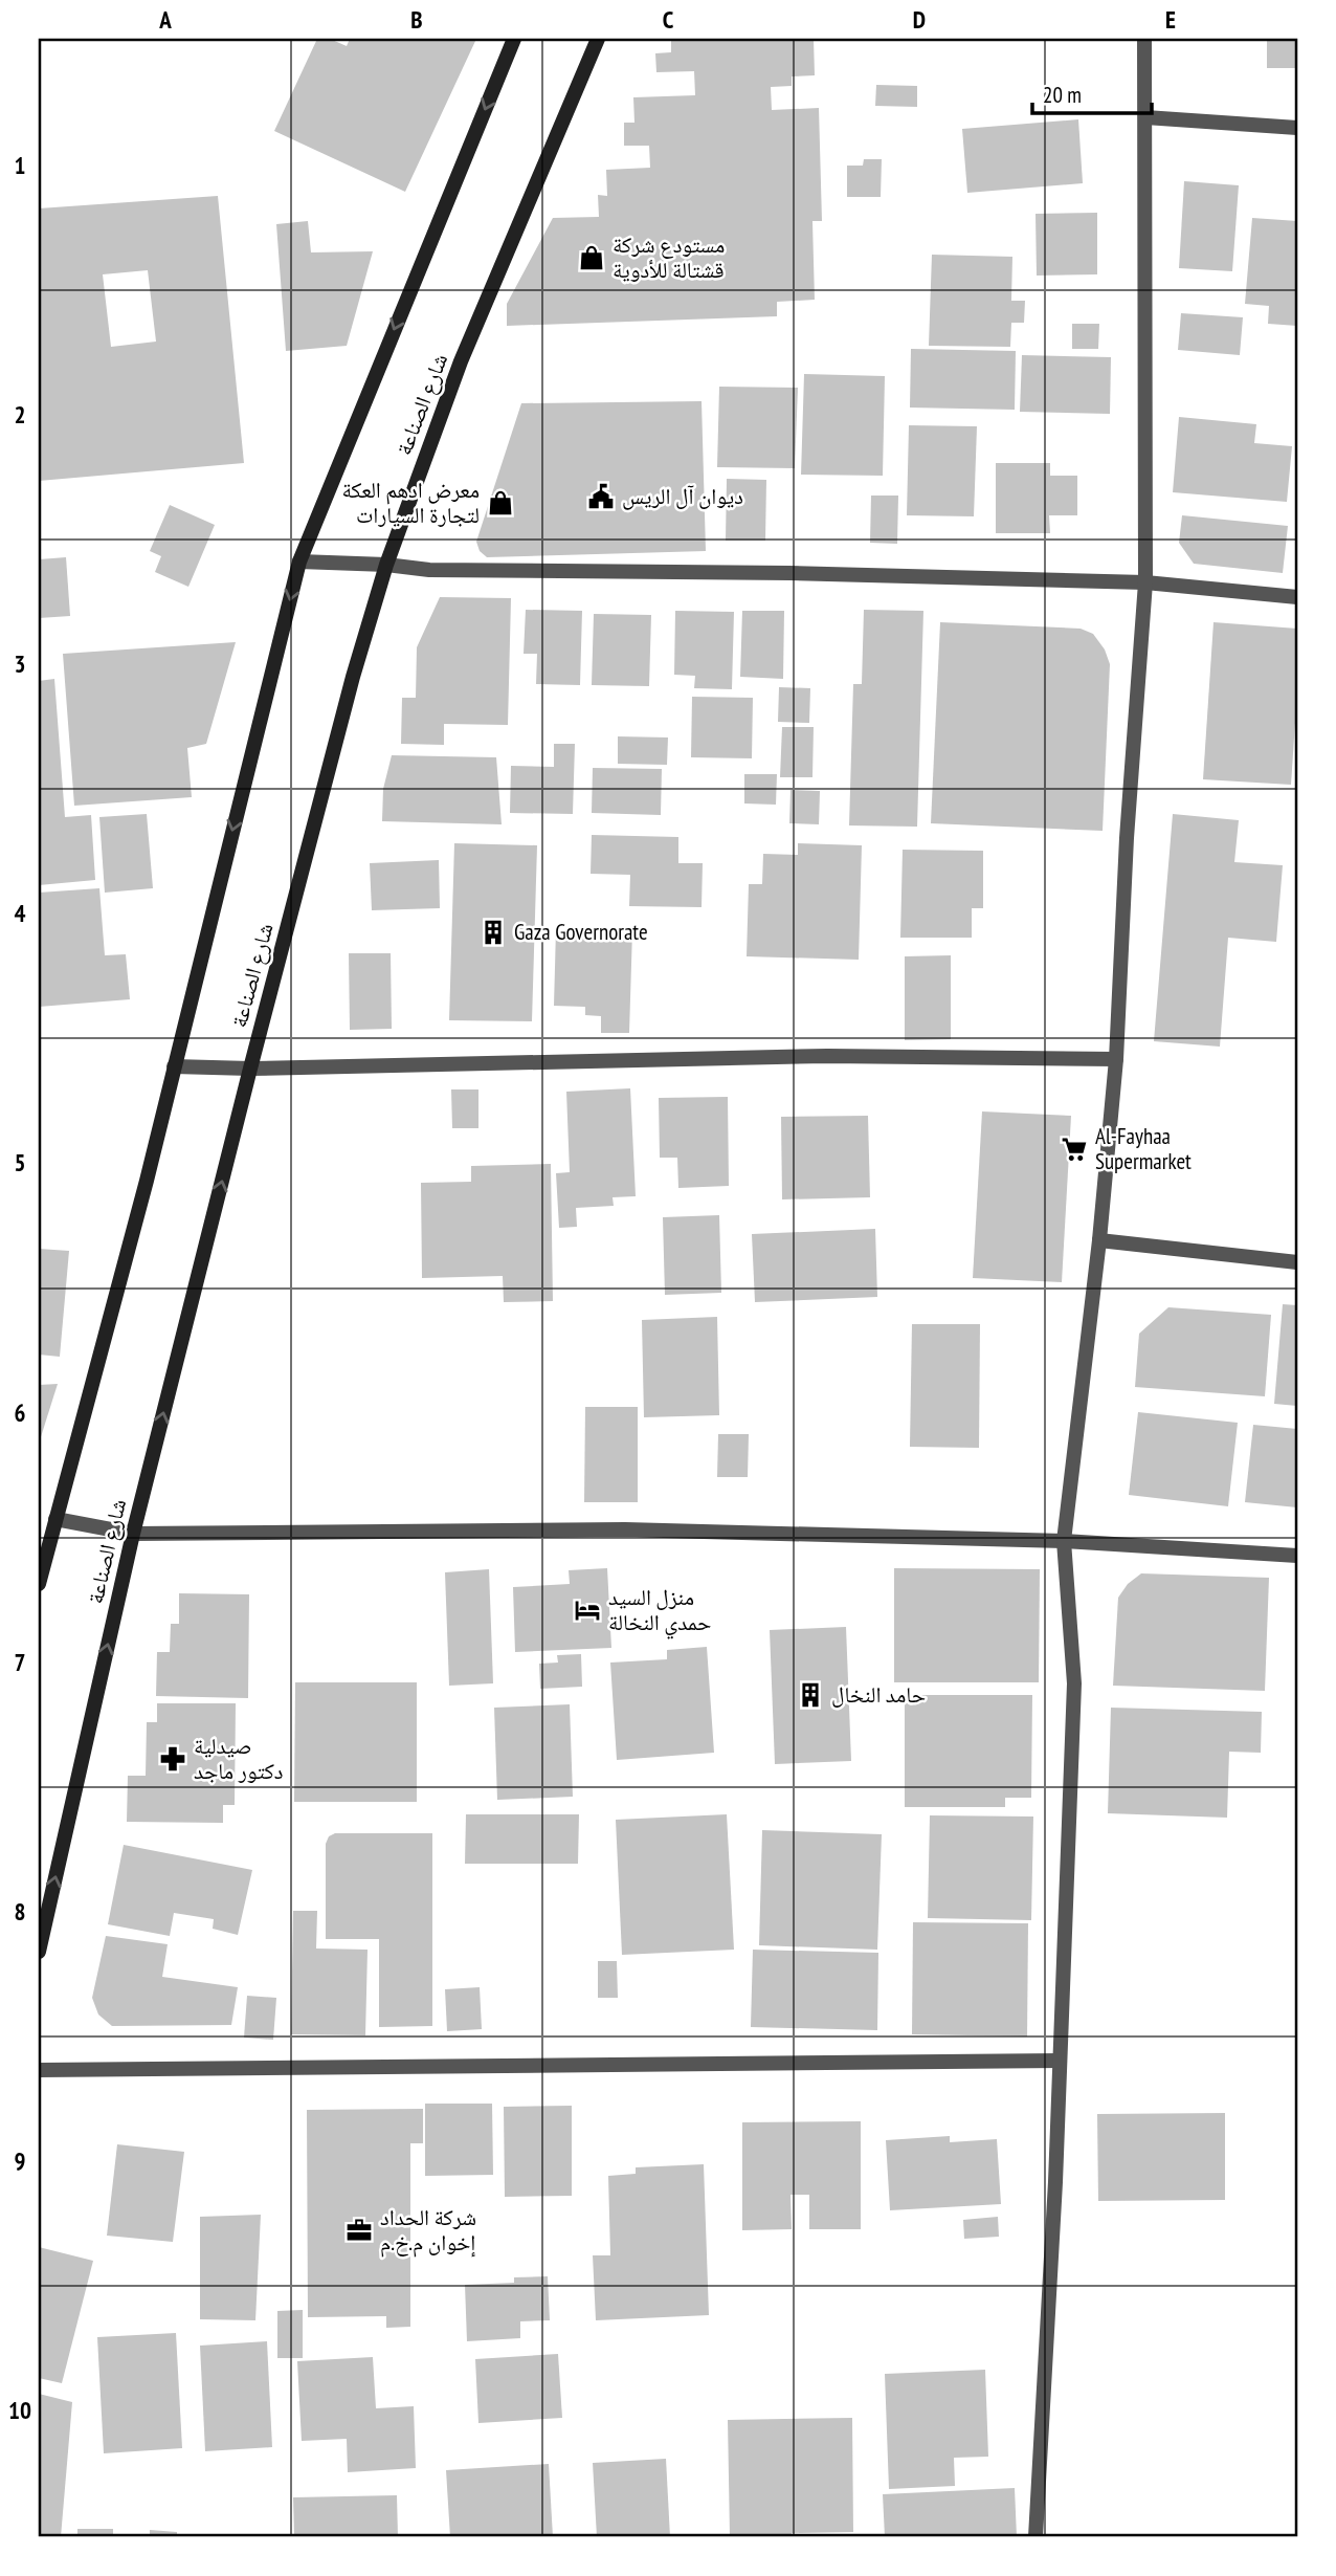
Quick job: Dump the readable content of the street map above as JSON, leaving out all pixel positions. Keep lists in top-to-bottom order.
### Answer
{
  "streets": {
    "main road": ["شارع الصناعة"]
  },
  "places": {
    "shop": ["مستودع شركة قشتالة للأدوية", "معرض ادهم العكة لتجارة السيارات"],
    "public building": ["ديوان آل الريس"],
    "building": ["Gaza Governorate", "حامد النخال"],
    "supermarket": ["Al-Fayhaa Supermarket"],
    "hotel": ["منزل السيد حمدي النخالة"],
    "pharmacy": ["صيدلية دكتور ماجد"],
    "office": ["شركة الحداد إخوان م.خ.م"]
  },
  "scale_bar": "20 m",
  "grid": {
    "columns": [
      "A",
      "B",
      "C",
      "D",
      "E"
    ],
    "rows": [
      "1",
      "2",
      "3",
      "4",
      "5",
      "6",
      "7",
      "8",
      "9",
      "10"
    ]
  }
}
